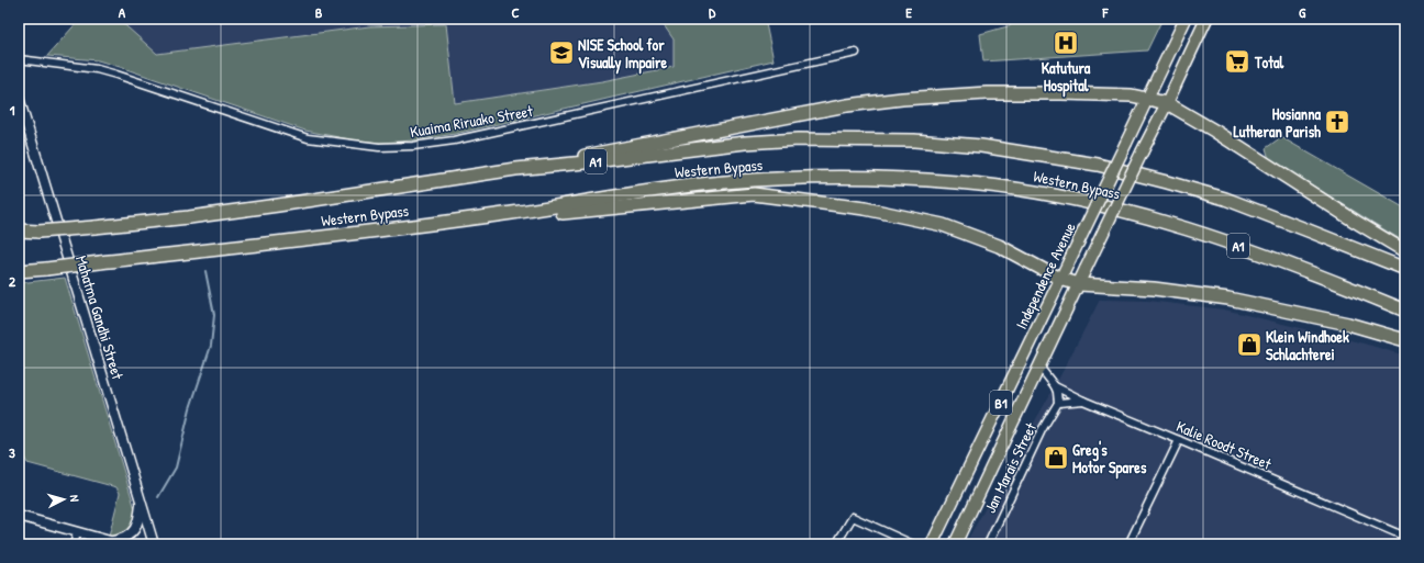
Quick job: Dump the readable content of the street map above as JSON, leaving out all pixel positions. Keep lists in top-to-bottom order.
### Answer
{
  "streets": {
    "highway": ["A1", "Western Bypass"],
    "main road": ["Independence Avenue", "B1"],
    "street": [
      "Kuaima Riruako Street",
      "Mahatma Gandhi Street",
      "Kalie Roodt Street",
      "Jan Marais Street"
    ]
  },
  "crossings": [
    ["B1", "Kalie Roodt Street"]
  ],
  "places": {
    "hospital": ["Katutura Hospital"],
    "school or university": ["NISE School for Visually Impaire"],
    "supermarket": ["Total"],
    "church": ["Hosianna Lutheran Parish"],
    "shop": ["Klein Windhoek Schlachterei", "Greg's Motor Spares"]
  },
  "north": "right",
  "grid": {
    "columns": [
      "A",
      "B",
      "C",
      "D",
      "E",
      "F",
      "G"
    ],
    "rows": ["1", "2", "3"]
  }
}
